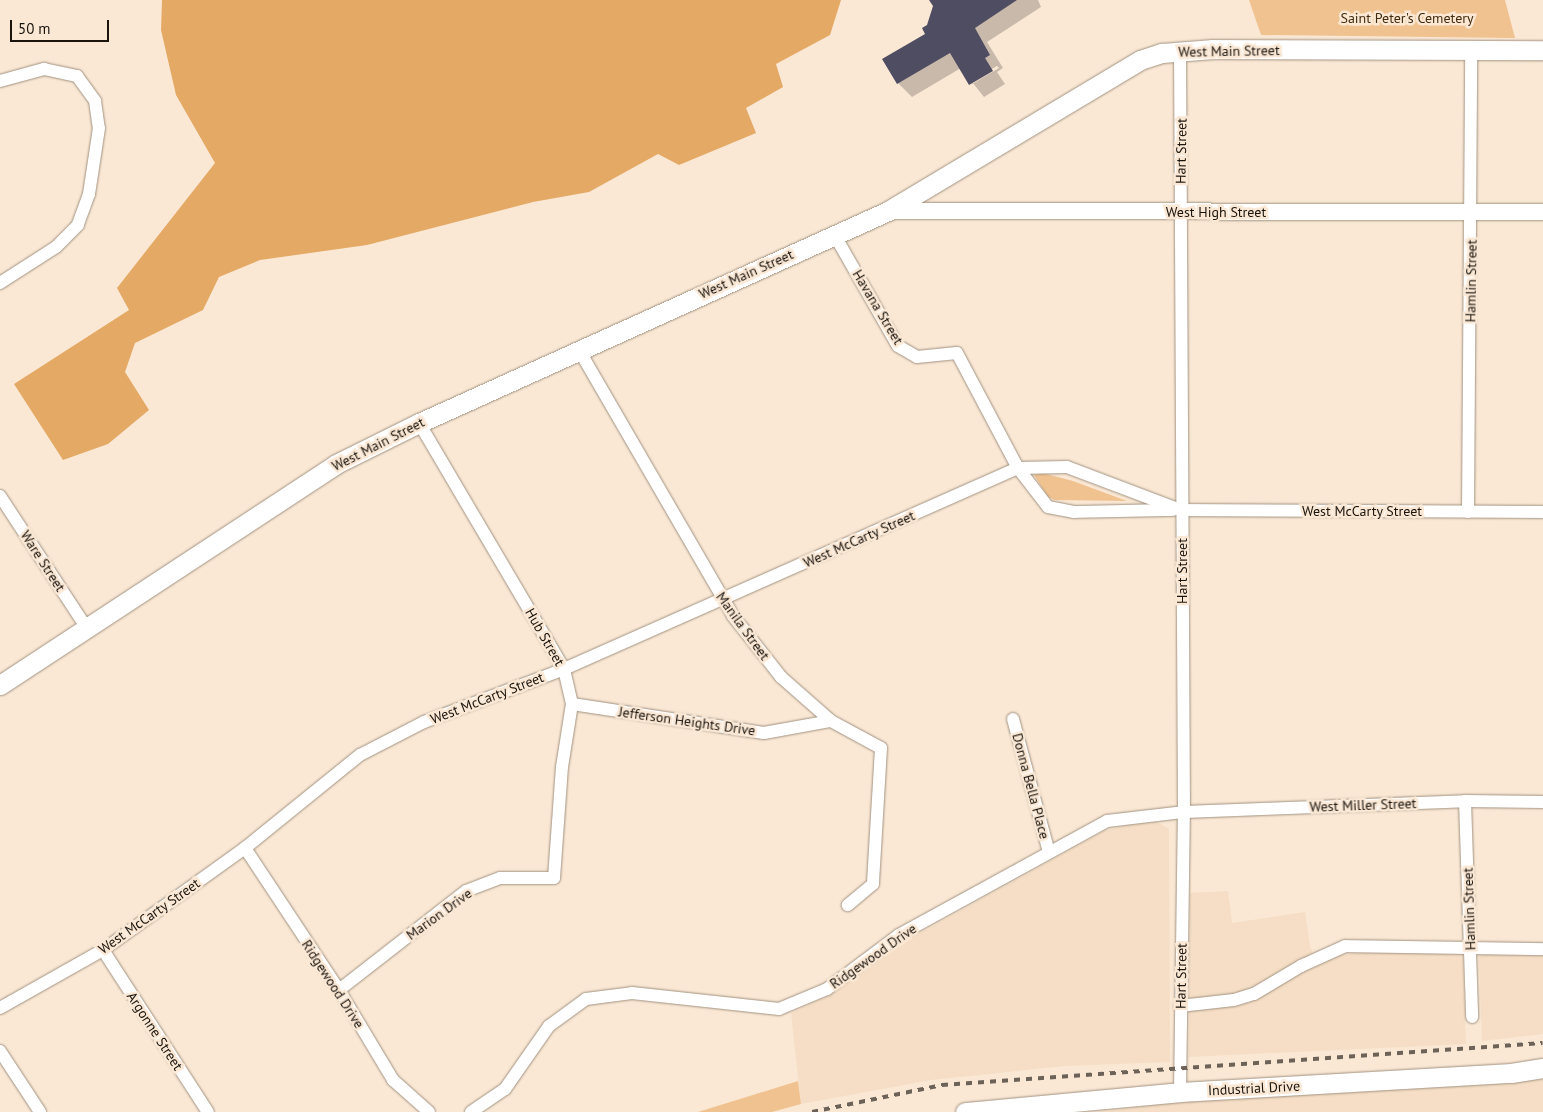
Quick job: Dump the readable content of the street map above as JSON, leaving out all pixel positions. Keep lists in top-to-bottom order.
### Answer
{
  "streets": {
    "main road": ["West Main Street", "Industrial Drive"],
    "street": [
      "Hart Street",
      "West High Street",
      "Hamlin Street",
      "Havana Street",
      "West McCarty Street",
      "Ware Street",
      "Manila Street",
      "Hub Street",
      "Jefferson Heights Drive",
      "Donna Bella Place",
      "West Miller Street",
      "Marion Drive",
      "Ridgewood Drive",
      "Argonne Street"
    ]
  },
  "crossings": [
    ["West Main Street", "Hart Street"],
    ["West Main Street", "West High Street"],
    ["West Main Street", "Hamlin Street"],
    ["West Main Street", "Havana Street"],
    ["West Main Street", "Ware Street"],
    ["West Main Street", "Manila Street"],
    ["West Main Street", "Hub Street"],
    ["Hart Street", "West High Street"],
    ["Hart Street", "West McCarty Street"],
    ["Hart Street", "West Miller Street"],
    ["Hart Street", "Ridgewood Drive"],
    ["Hart Street", "Industrial Drive"],
    ["West High Street", "Hamlin Street"],
    ["Hamlin Street", "West McCarty Street"],
    ["Hamlin Street", "West Miller Street"],
    ["Havana Street", "West McCarty Street"],
    ["West McCarty Street", "Manila Street"],
    ["West McCarty Street", "Hub Street"],
    ["West McCarty Street", "Ridgewood Drive"],
    ["West McCarty Street", "Argonne Street"],
    ["Manila Street", "Jefferson Heights Drive"],
    ["Hub Street", "Jefferson Heights Drive"],
    ["Hub Street", "Marion Drive"],
    ["Donna Bella Place", "Ridgewood Drive"],
    ["West Miller Street", "Ridgewood Drive"],
    ["Marion Drive", "Ridgewood Drive"]
  ],
  "parks": ["Saint Peter's Cemetery"],
  "scale_bar": "50 m"
}
